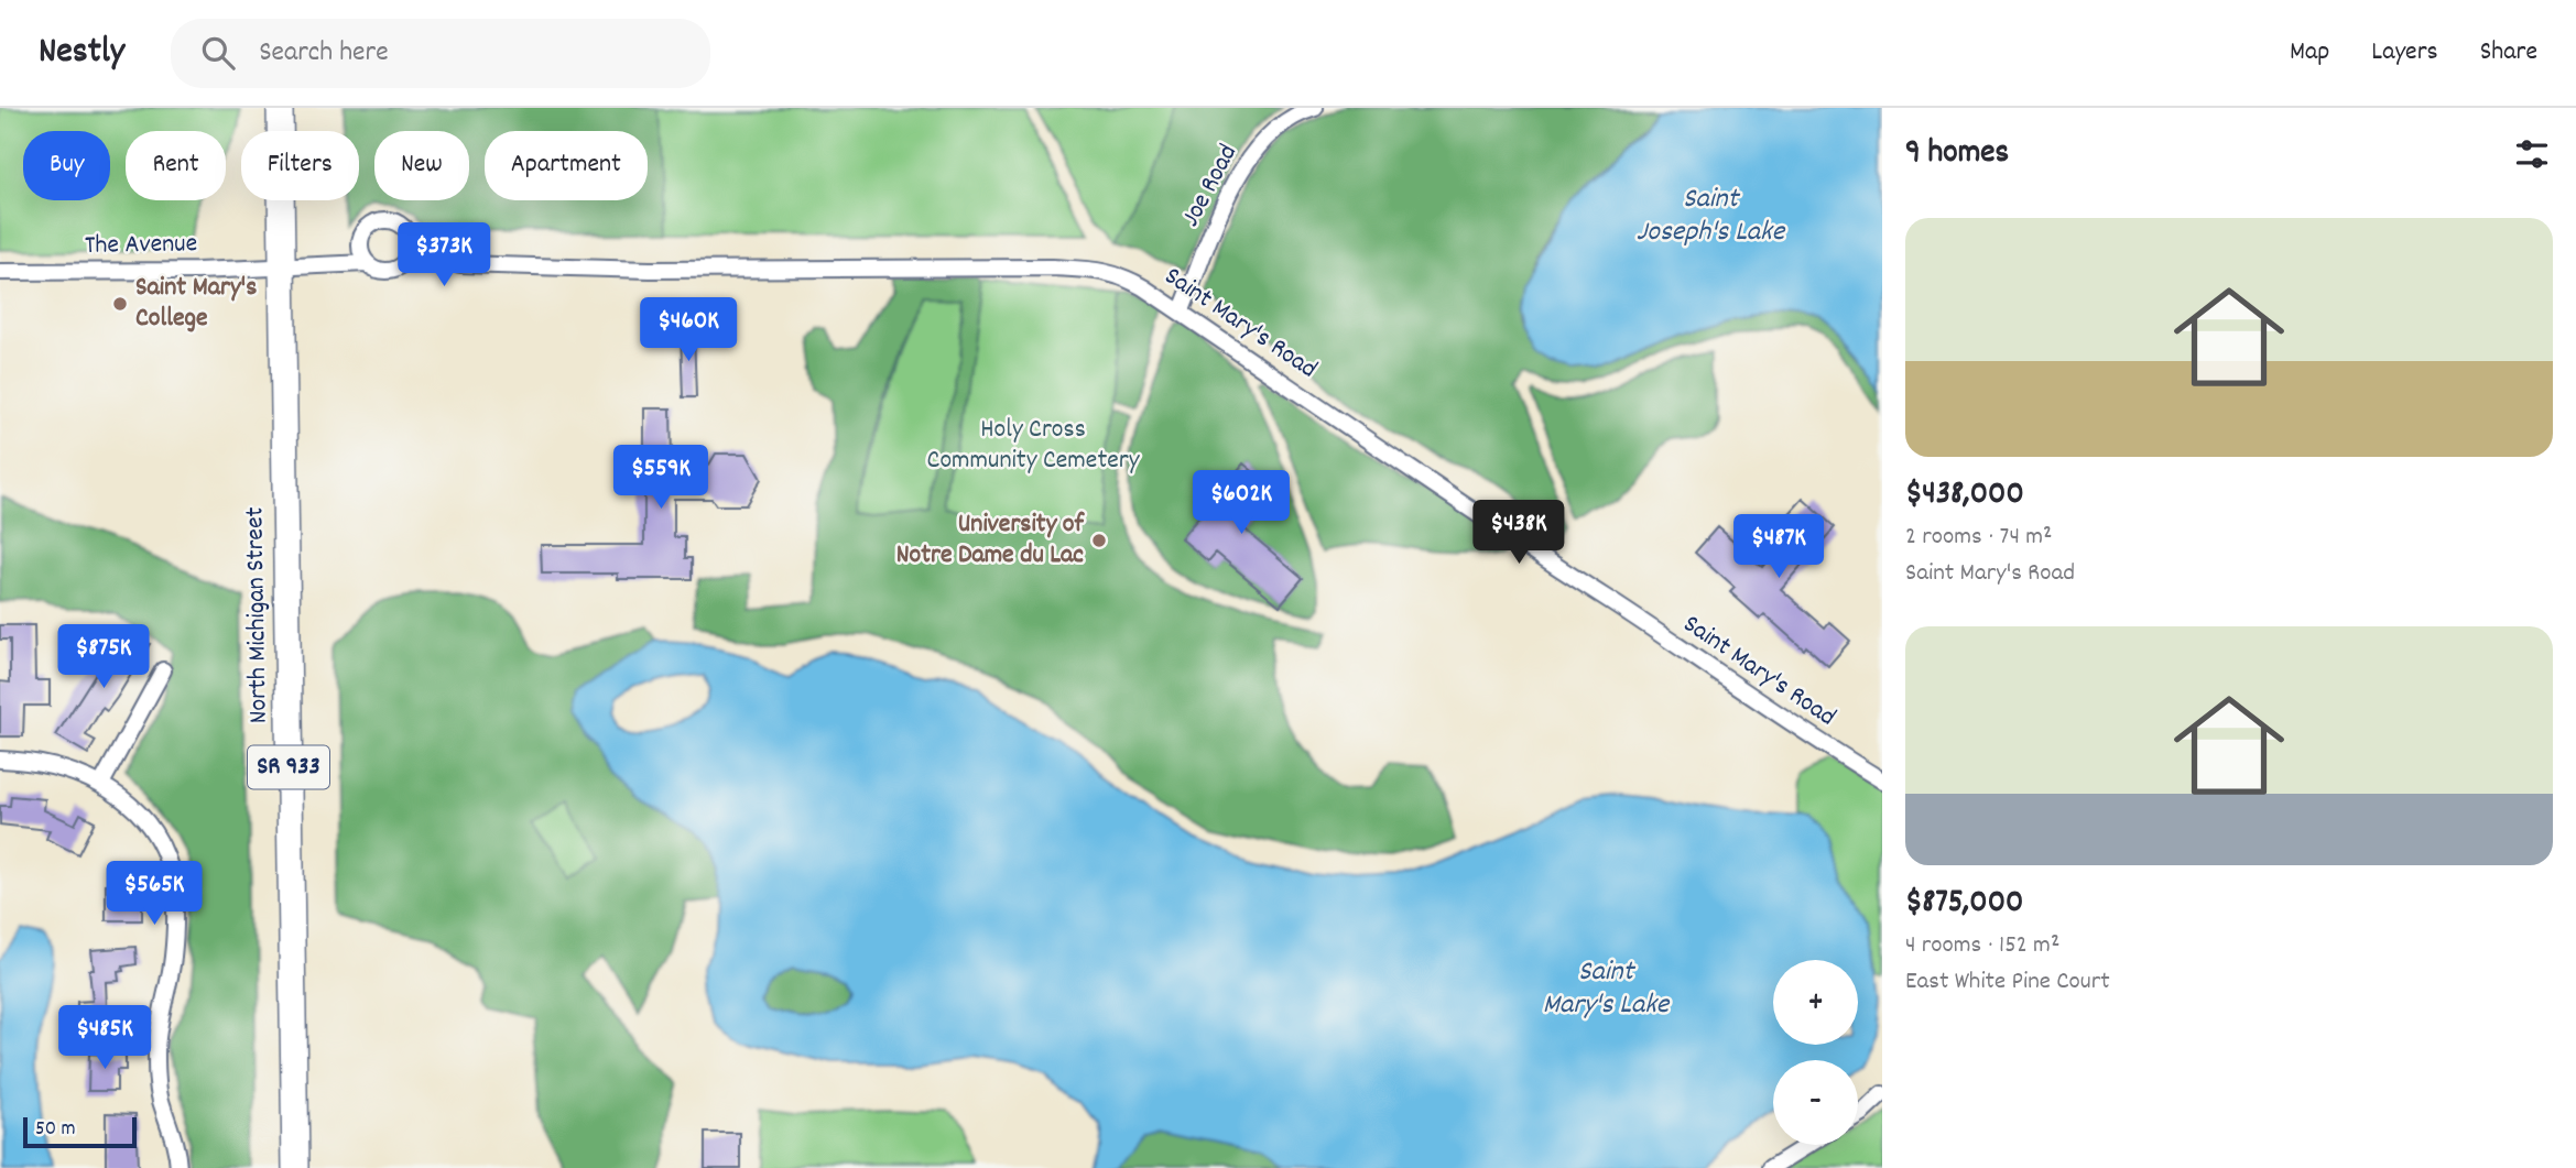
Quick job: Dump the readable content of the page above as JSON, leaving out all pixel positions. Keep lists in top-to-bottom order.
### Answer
{
  "streets": {
    "main road": ["North Michigan Street", "SR 933"],
    "street": ["Joe Road", "The Avenue", "Saint Mary's Road"]
  },
  "crossings": [
    ["Joe Road", "Saint Mary's Road"],
    ["The Avenue", "Saint Mary's Road"],
    ["The Avenue", "North Michigan Street"],
    ["Saint Mary's Road", "North Michigan Street"]
  ],
  "water": ["Saint Joseph's Lake", "Saint Mary's Lake"],
  "parks": ["Holy Cross Community Cemetery"],
  "places": ["Saint Mary's College", "University of Notre Dame du Lac"],
  "scale_bar": "50 m",
  "page": {
    "header": "Nestly",
    "search": "Search here",
    "nav": ["Map", "Layers", "Share"],
    "heading": "9 homes",
    "chip": [
      "Buy",
      "Rent",
      "Filters",
      "New",
      "Apartment"
    ],
    "list": [
      {
        "name": "$438,000",
        "note": "2 rooms · 74 m² · Saint Mary's Road"
      },
      {
        "name": "$875,000",
        "note": "4 rooms · 152 m² · East White Pine Court"
      }
    ],
    "price": [
      "$373K",
      "$460K",
      "$559K",
      "$602K",
      "$438K",
      "$487K",
      "$875K",
      "$565K",
      "$485K"
    ],
    "map_buttons": ["+", "−"],
    "scale": "50 m"
  }
}
